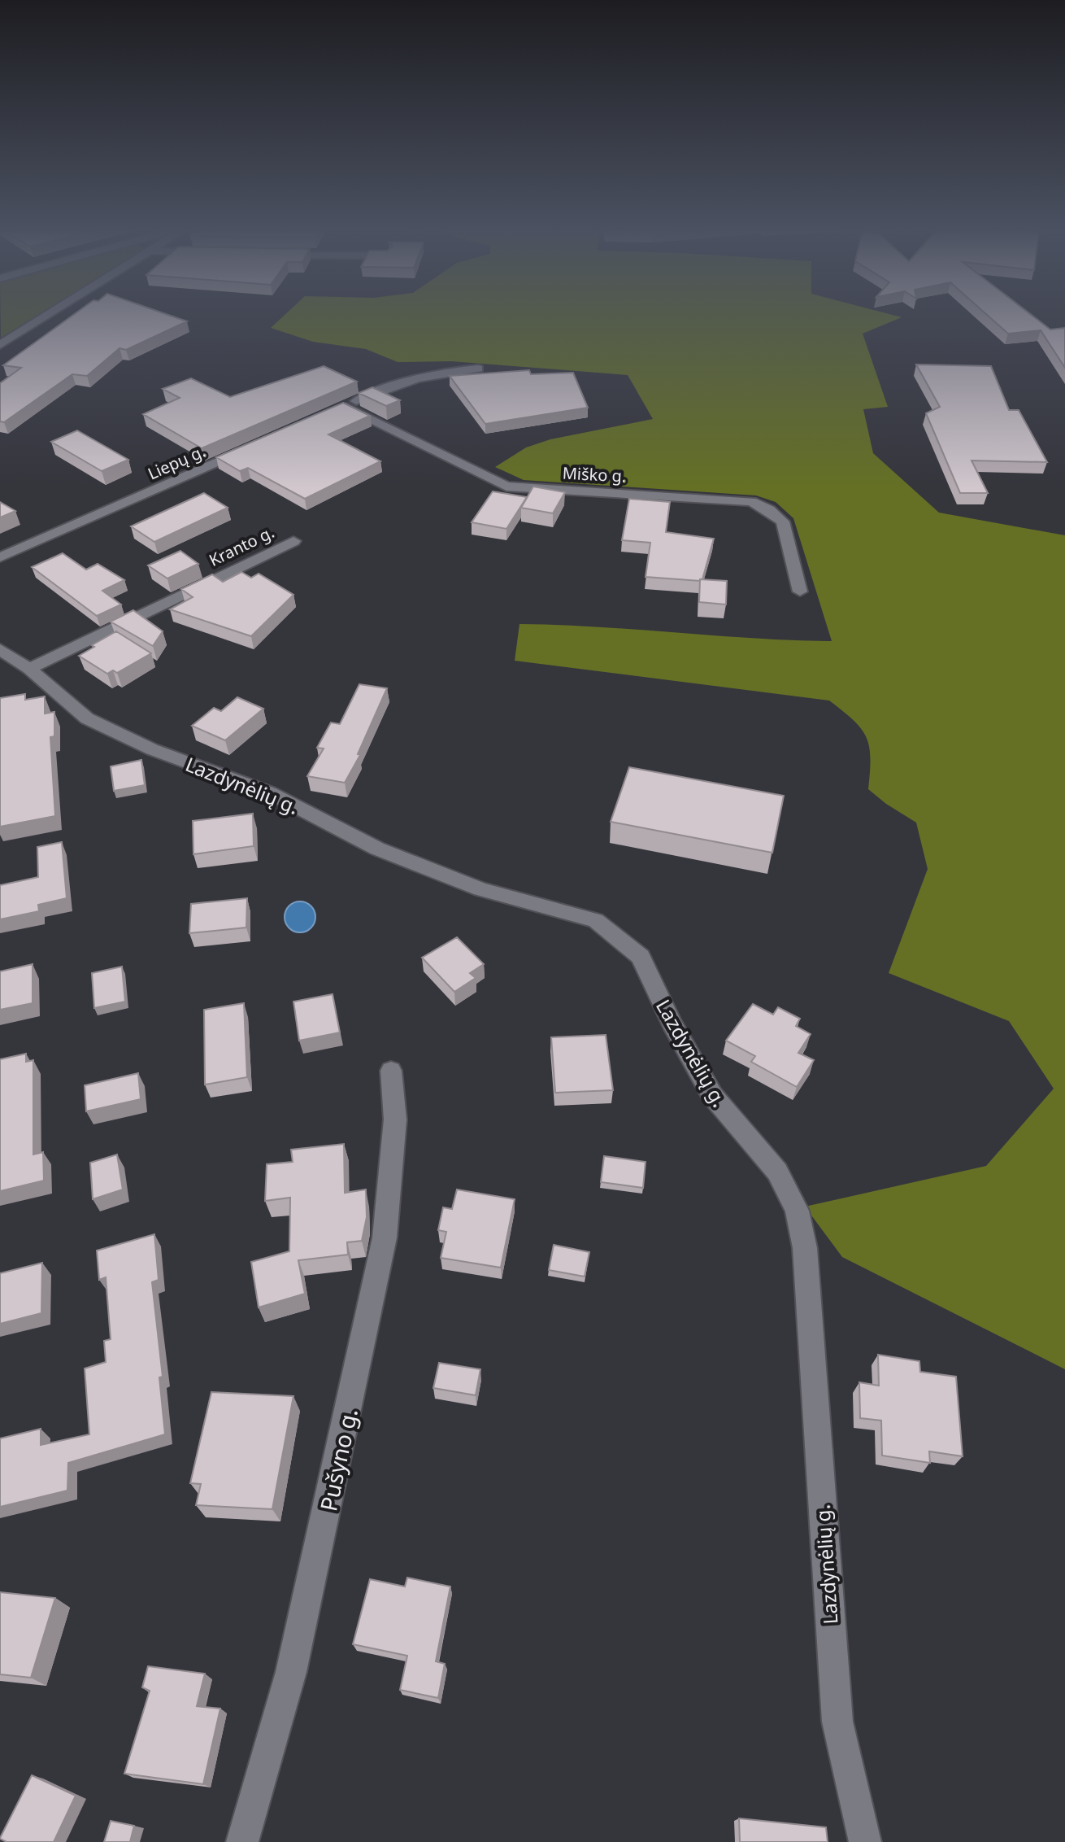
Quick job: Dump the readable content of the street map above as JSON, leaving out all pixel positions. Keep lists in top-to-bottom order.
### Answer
{
  "streets": {
    "street": [
      "Liepų g.",
      "Miško g.",
      "Kranto g.",
      "Lazdynėlių g.",
      "Pušyno g."
    ]
  },
  "crossings": [
    ["Kranto g.", "Lazdynėlių g."]
  ]
}
